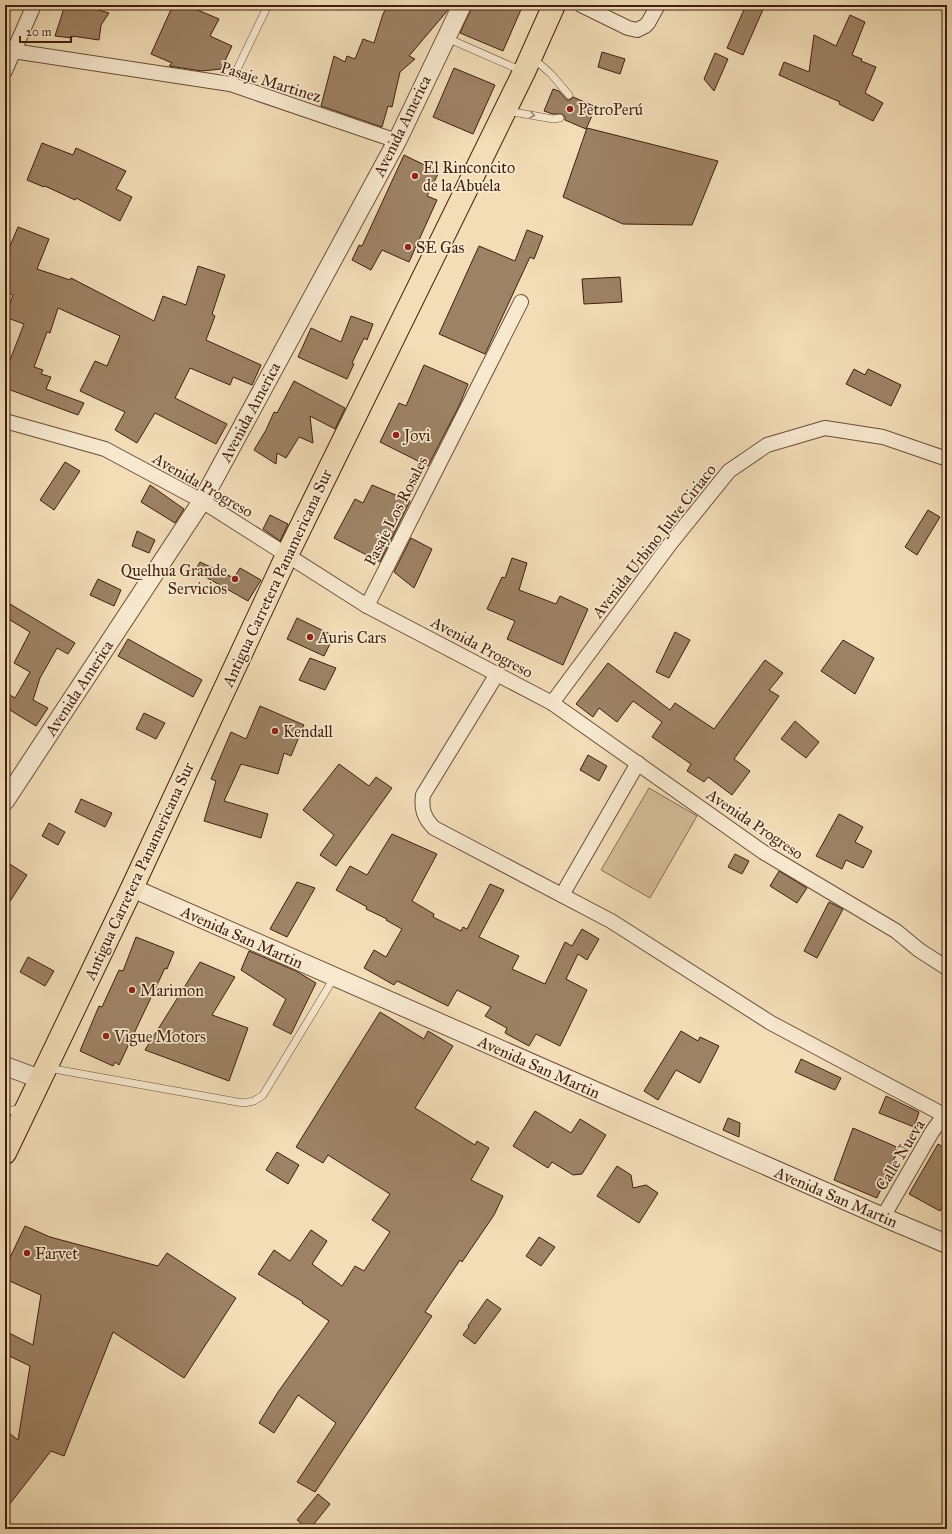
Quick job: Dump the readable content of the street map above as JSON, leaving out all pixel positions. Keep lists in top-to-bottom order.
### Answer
{
  "streets": {
    "highway": ["Antigua Carretera Panamericana Sur"],
    "street": [
      "Pasaje Martinez",
      "Avenida America",
      "Avenida Progreso",
      "Pasaje Los Rosales",
      "Avenida Urbino Julve Ciriaco",
      "Avenida San Martin",
      "Calle Nueva"
    ]
  },
  "crossings": [
    ["Pasaje Martinez", "Avenida America"],
    ["Avenida America", "Avenida Progreso"],
    ["Avenida Progreso", "Pasaje Los Rosales"],
    ["Avenida Progreso", "Avenida Urbino Julve Ciriaco"],
    ["Avenida Progreso", "Antigua Carretera Panamericana Sur"],
    ["Antigua Carretera Panamericana Sur", "Avenida San Martin"],
    ["Avenida San Martin", "Calle Nueva"]
  ],
  "places": [
    "PetroPerú",
    "El Rinconcito de la Abuela",
    "SE Gas",
    "Jovi",
    "Quelhua Grande Servicios",
    "Auris Cars",
    "Kendall",
    "Marimon",
    "Vigue Motors",
    "Farvet"
  ],
  "scale_bar": "20 m"
}
